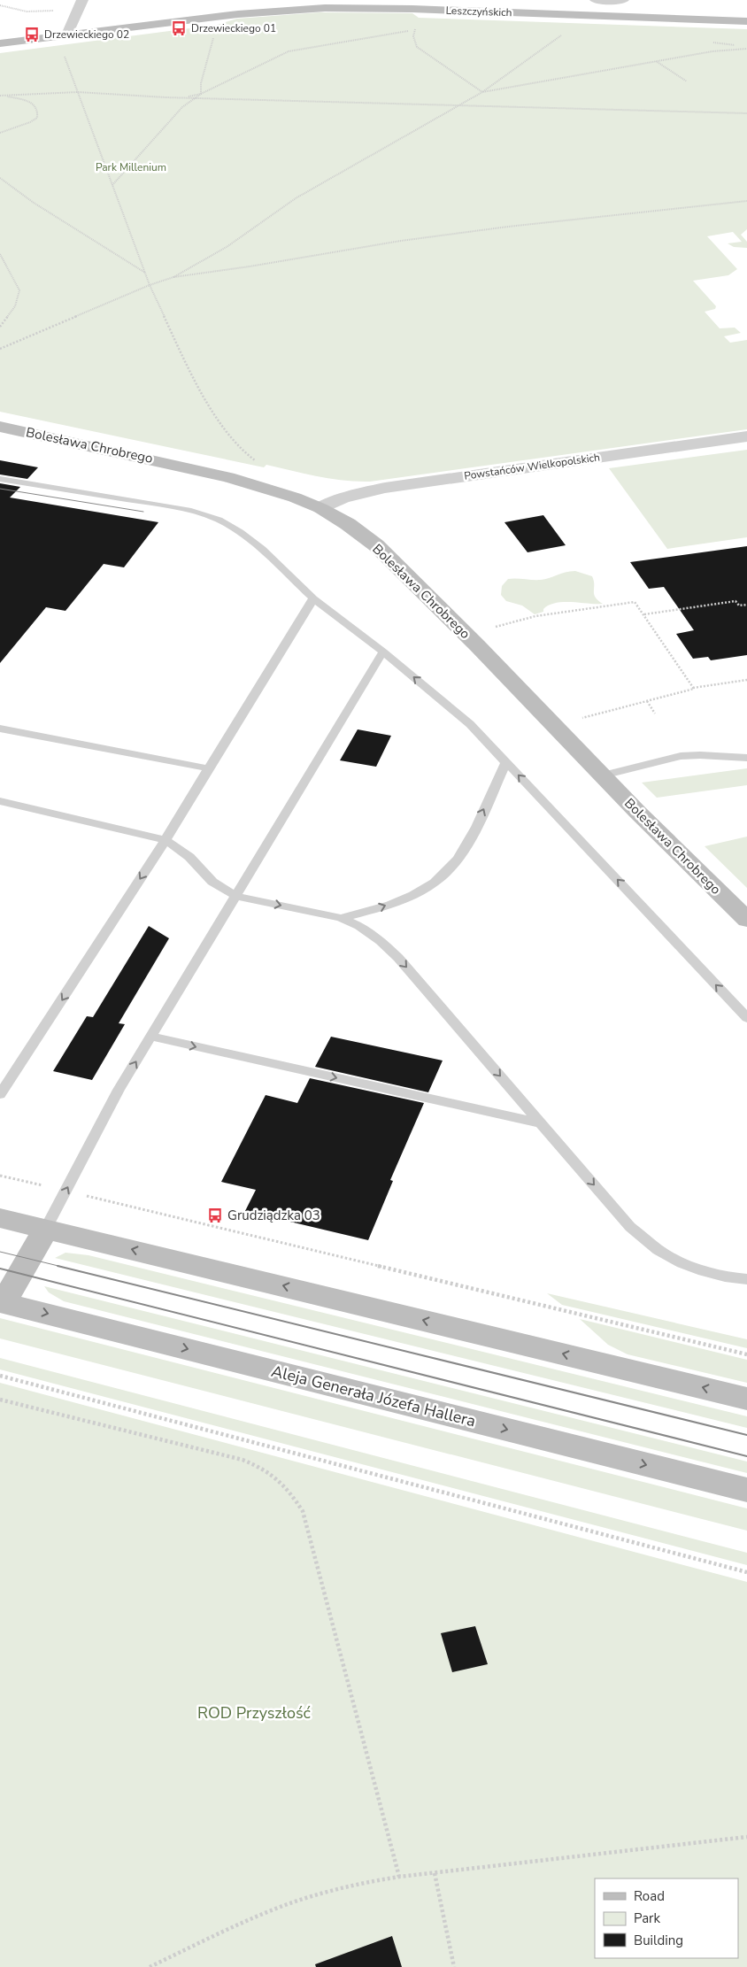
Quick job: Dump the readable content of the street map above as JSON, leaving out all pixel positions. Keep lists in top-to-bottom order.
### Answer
{
  "streets": {
    "street": [
      "Leszczyńskich",
      "Bolesława Chrobrego",
      "Powstańców Wielkopolskich",
      "Aleja Generała Józefa Hallera"
    ]
  },
  "crossings": [
    ["Bolesława Chrobrego", "Powstańców Wielkopolskich"]
  ],
  "parks": ["Park Millenium", "ROD Przyszłość"],
  "places": {
    "bus stop": ["Drzewieckiego 01", "Drzewieckiego 02", "Grudziądzka 03"]
  },
  "legend": ["Road", "Park", "Building"]
}
